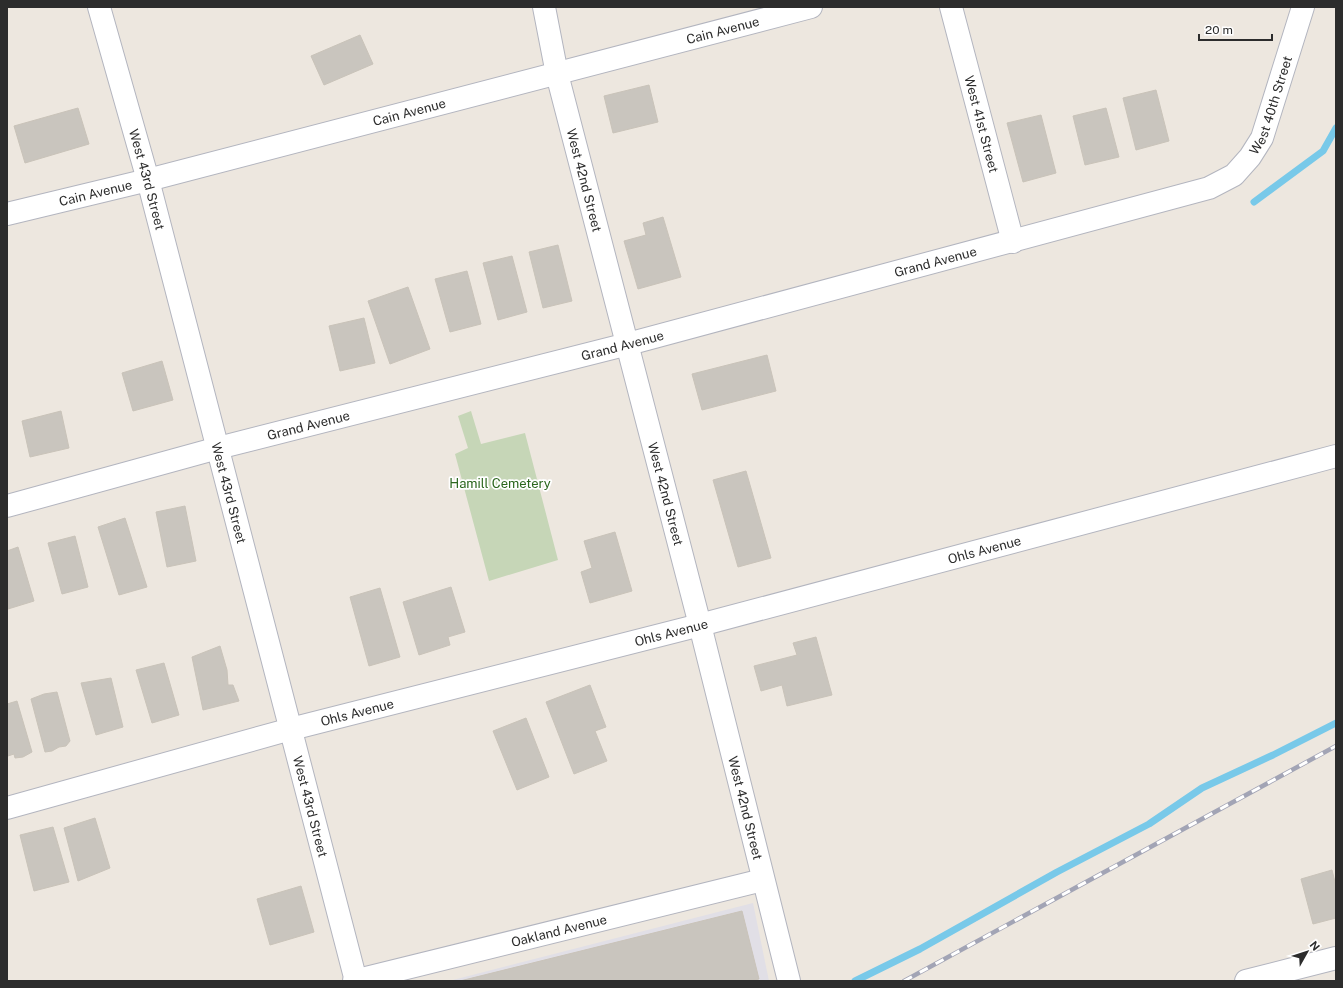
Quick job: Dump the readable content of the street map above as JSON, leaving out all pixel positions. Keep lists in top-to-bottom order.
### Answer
{
  "streets": {
    "street": [
      "Cain Avenue",
      "West 40th Street",
      "West 41st Street",
      "West 43rd Street",
      "West 42nd Street",
      "Grand Avenue",
      "Ohls Avenue",
      "Oakland Avenue"
    ]
  },
  "crossings": [
    ["Cain Avenue", "West 43rd Street"],
    ["Cain Avenue", "West 42nd Street"],
    ["West 40th Street", "Grand Avenue"],
    ["West 41st Street", "Grand Avenue"],
    ["West 43rd Street", "Grand Avenue"],
    ["West 43rd Street", "Ohls Avenue"],
    ["West 43rd Street", "Oakland Avenue"],
    ["West 42nd Street", "Grand Avenue"],
    ["West 42nd Street", "Ohls Avenue"],
    ["West 42nd Street", "Oakland Avenue"]
  ],
  "parks": ["Hamill Cemetery"],
  "scale_bar": "20 m",
  "north": "top right"
}
